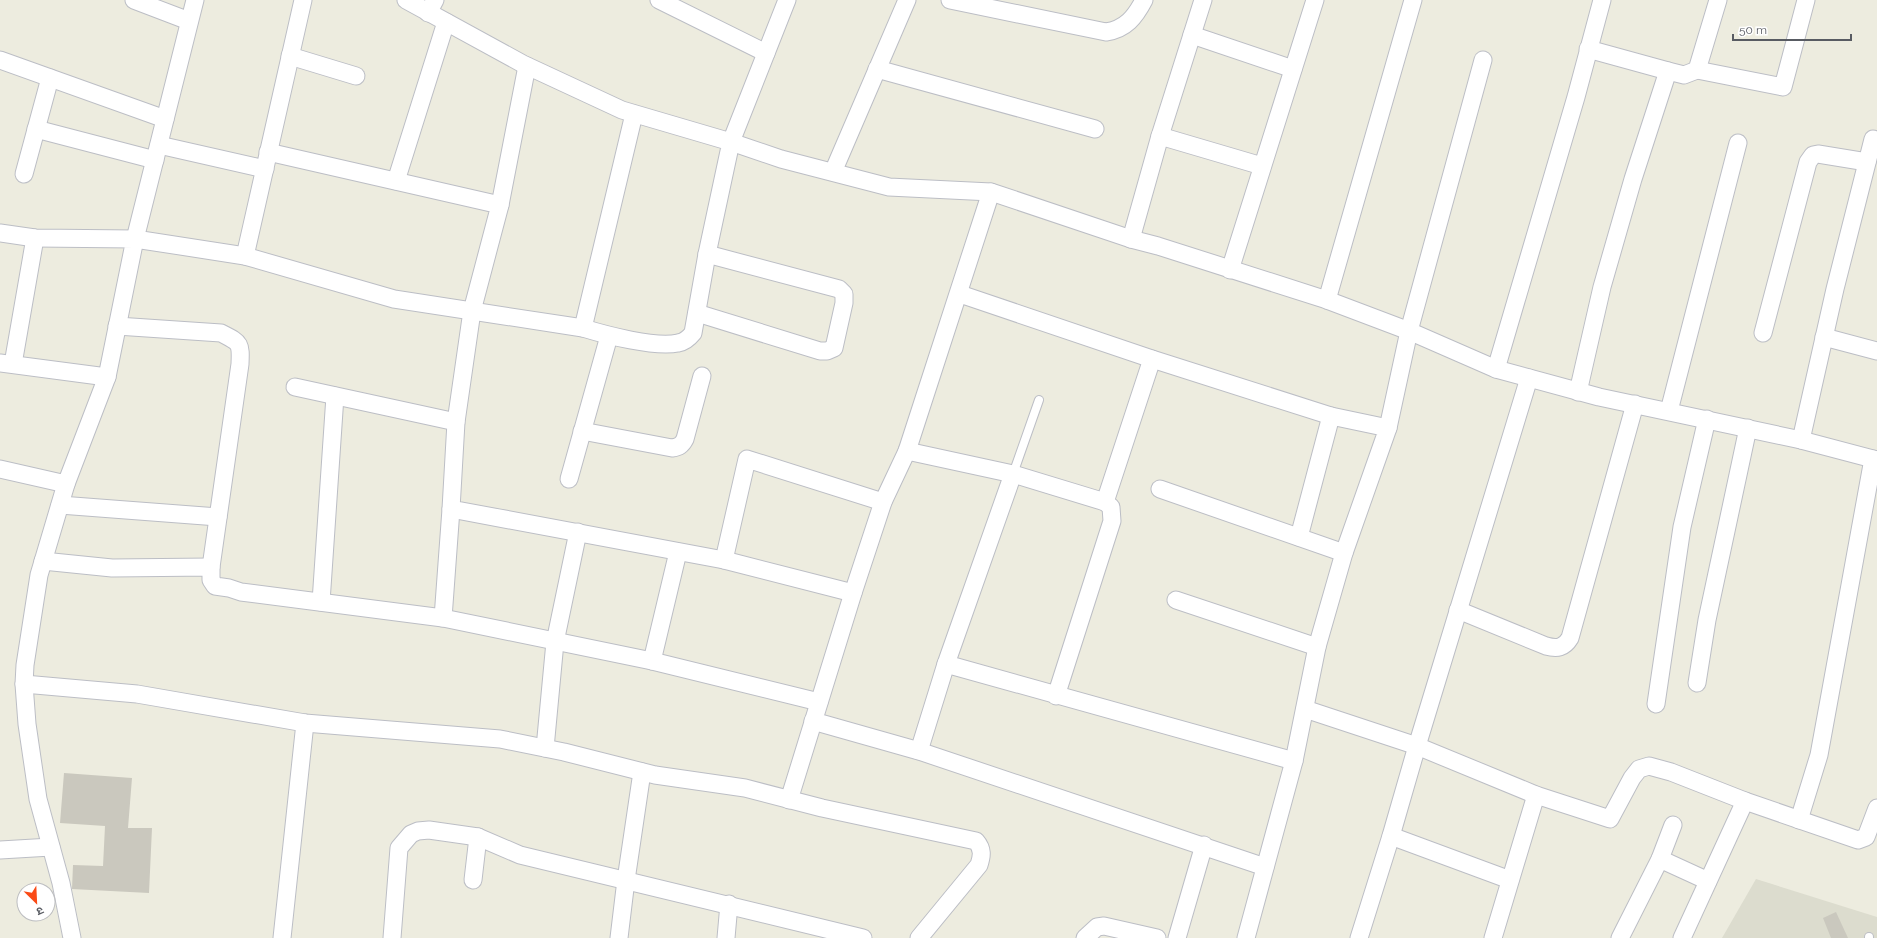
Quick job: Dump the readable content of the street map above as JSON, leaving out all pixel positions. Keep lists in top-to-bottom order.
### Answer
{
  "scale_bar": "50 m",
  "north": "bottom right"
}
